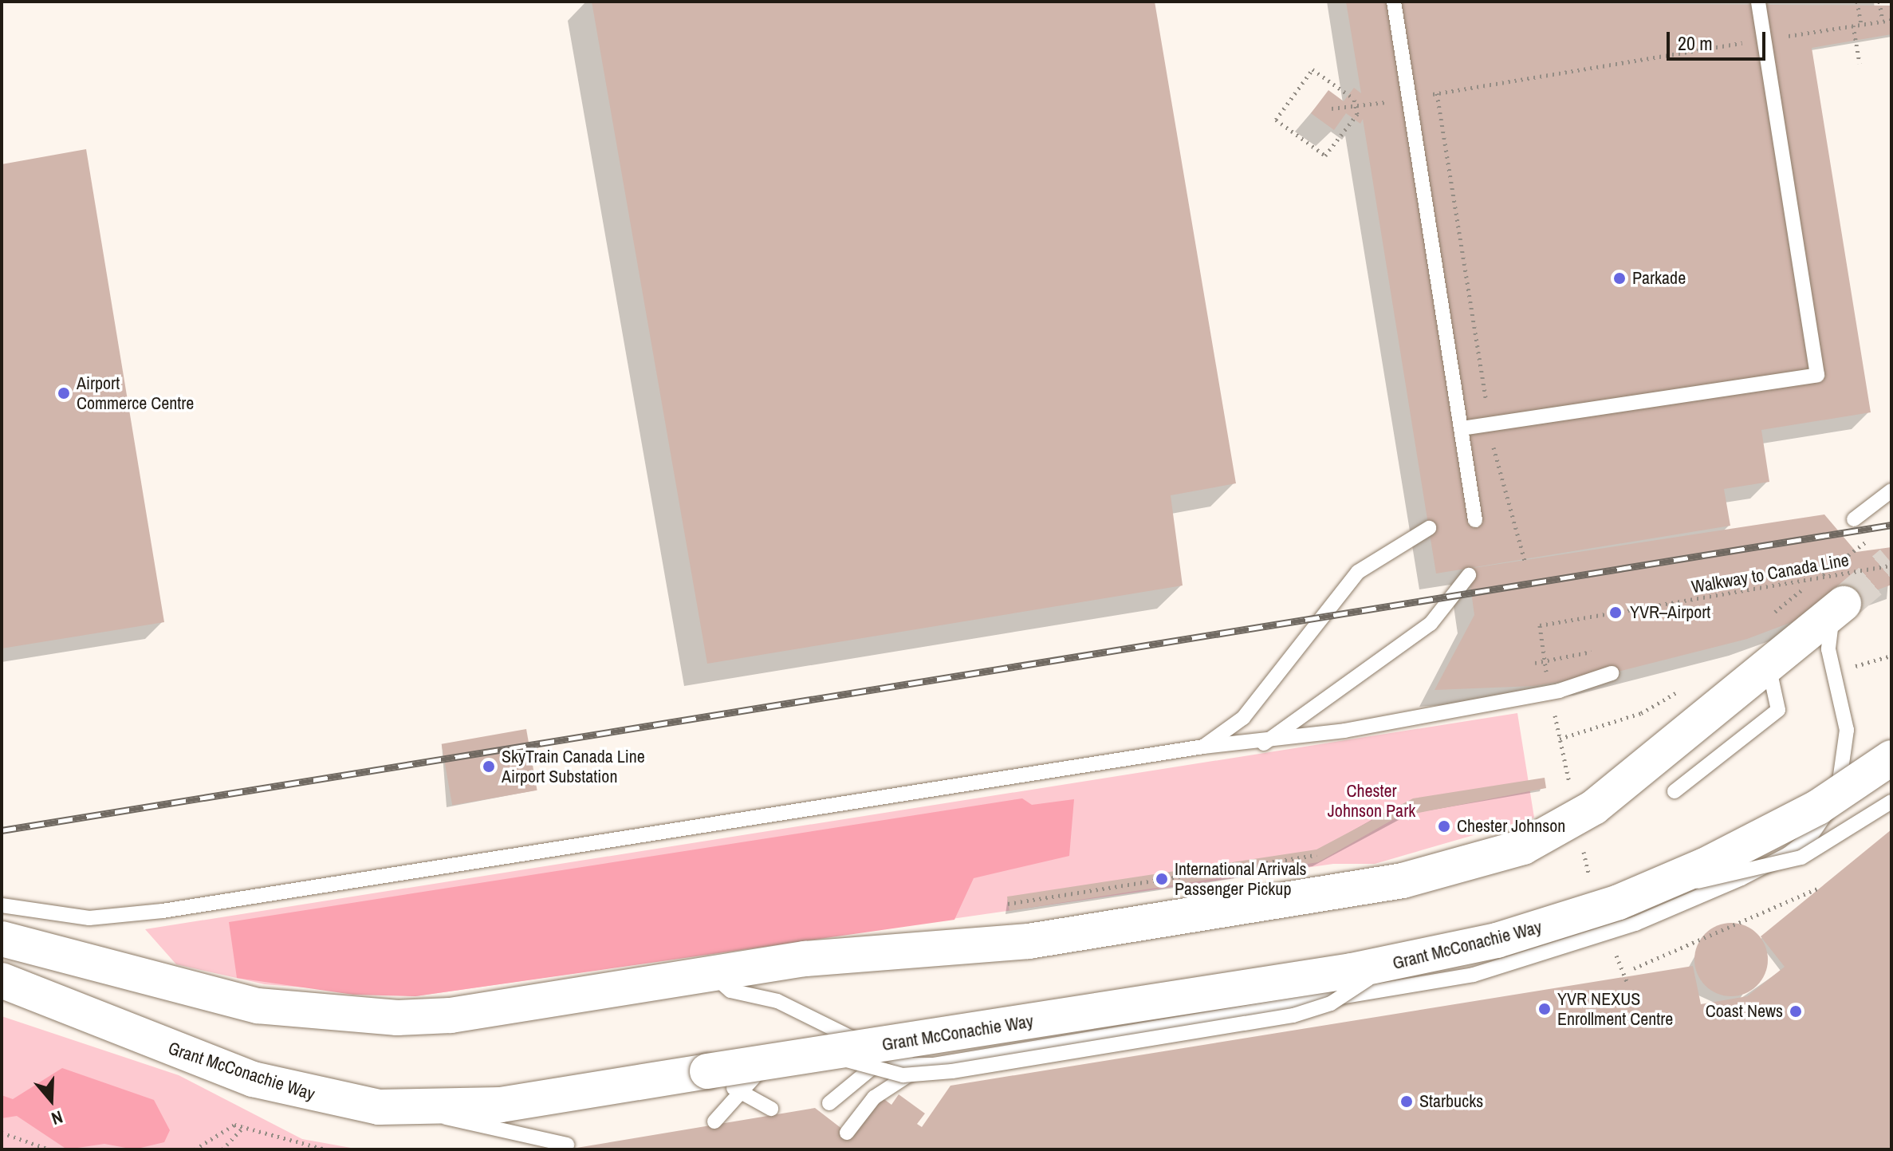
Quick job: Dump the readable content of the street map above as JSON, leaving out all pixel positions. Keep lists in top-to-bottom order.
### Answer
{
  "streets": {
    "main road": ["Grant McConachie Way"],
    "path": ["Walkway to Canada Line"]
  },
  "parks": ["Chester Johnson Park"],
  "places": [
    "Parkade",
    "Airport Commerce Centre",
    "YVR–Airport",
    "SkyTrain Canada Line Airport Substation",
    "Chester Johnson",
    "International Arrivals Passenger Pickup",
    "YVR NEXUS Enrollment Centre",
    "Coast News",
    "Starbucks"
  ],
  "scale_bar": "20 m",
  "north": "bottom"
}
